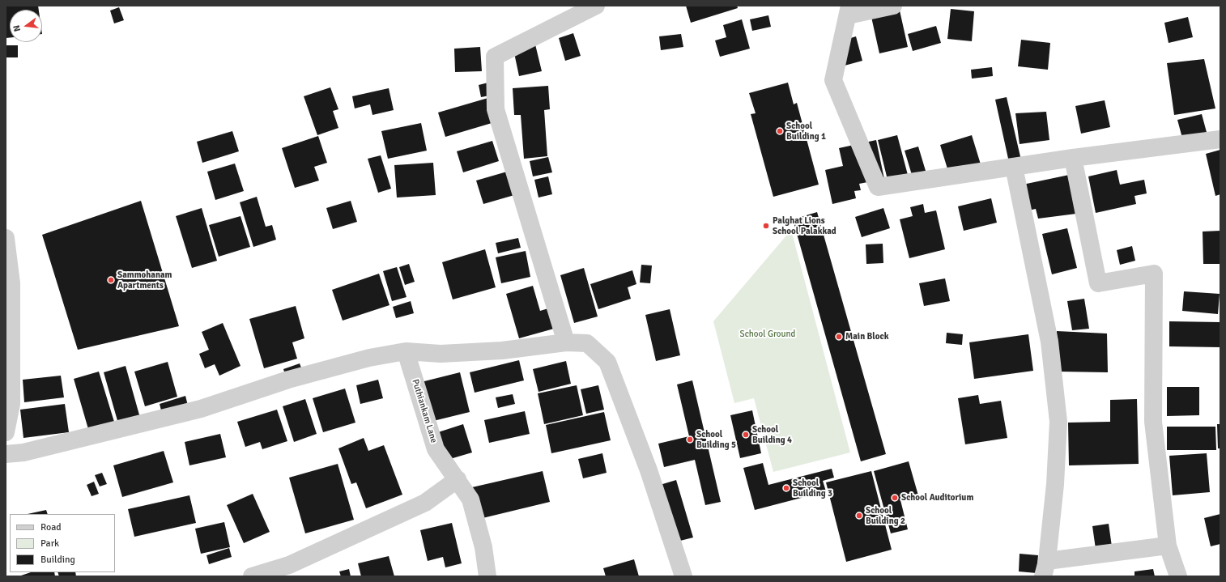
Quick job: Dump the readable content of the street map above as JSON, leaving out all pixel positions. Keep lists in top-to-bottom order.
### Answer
{
  "streets": {
    "street": ["Puthiankam Lane"]
  },
  "parks": ["School Ground"],
  "places": [
    "School Building 1",
    "Palghat Lions School Palakkad",
    "Sammohanam Apartments",
    "Main Block",
    "School Building 4",
    "School Building 5",
    "School Building 3",
    "School Auditorium",
    "School Building 2"
  ],
  "legend": ["Road", "Park", "Building"],
  "north": "left"
}
